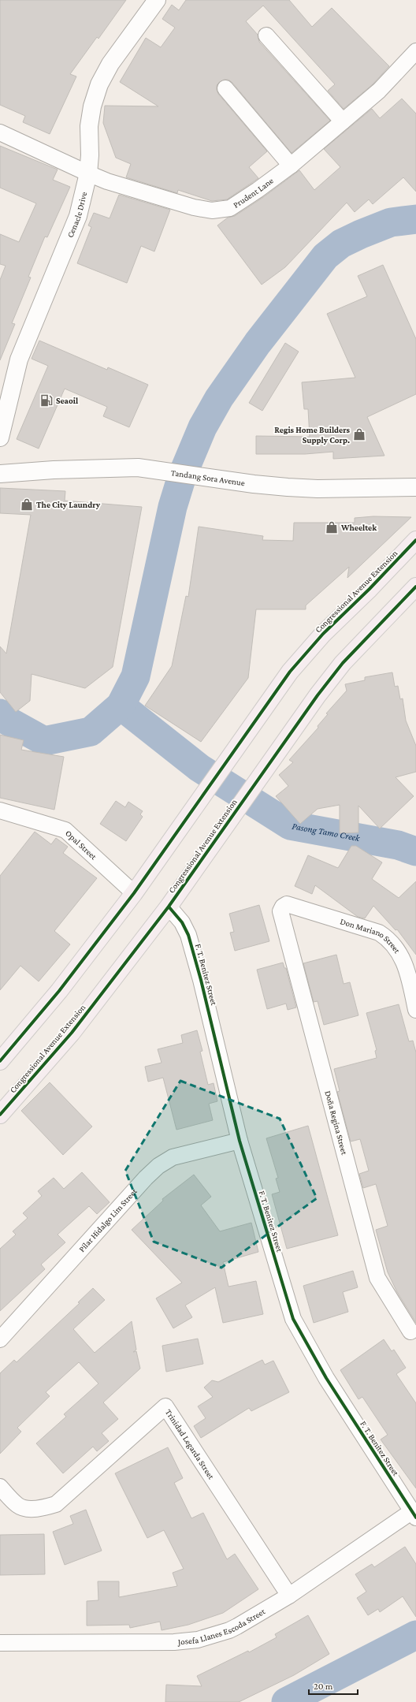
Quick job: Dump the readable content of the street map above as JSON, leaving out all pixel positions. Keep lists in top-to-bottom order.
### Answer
{
  "streets": {
    "main road": ["Congressional Avenue Extension"],
    "street": [
      "Prudent Lane",
      "Cenacle Drive",
      "Tandang Sora Avenue",
      "Opal Street",
      "Don Mariano Street",
      "F. T. Benitez Street",
      "Doña Regina Street",
      "Pilar Hidalgo Lim Street",
      "Trinidad Legarda Street",
      "Josefa Llanes Escoda Street"
    ]
  },
  "crossings": [
    ["Prudent Lane", "Cenacle Drive"],
    ["Congressional Avenue Extension", "Opal Street"],
    ["Congressional Avenue Extension", "F. T. Benitez Street"],
    ["Don Mariano Street", "Doña Regina Street"],
    ["F. T. Benitez Street", "Pilar Hidalgo Lim Street"],
    ["F. T. Benitez Street", "Josefa Llanes Escoda Street"],
    ["Trinidad Legarda Street", "Josefa Llanes Escoda Street"]
  ],
  "water": ["Pasong Tamo Creek"],
  "places": {
    "fuel station": ["Seaoil"],
    "shop": ["Regis Home Builders Supply Corp.", "The City Laundry", "Wheeltek"]
  },
  "scale_bar": "20 m"
}
